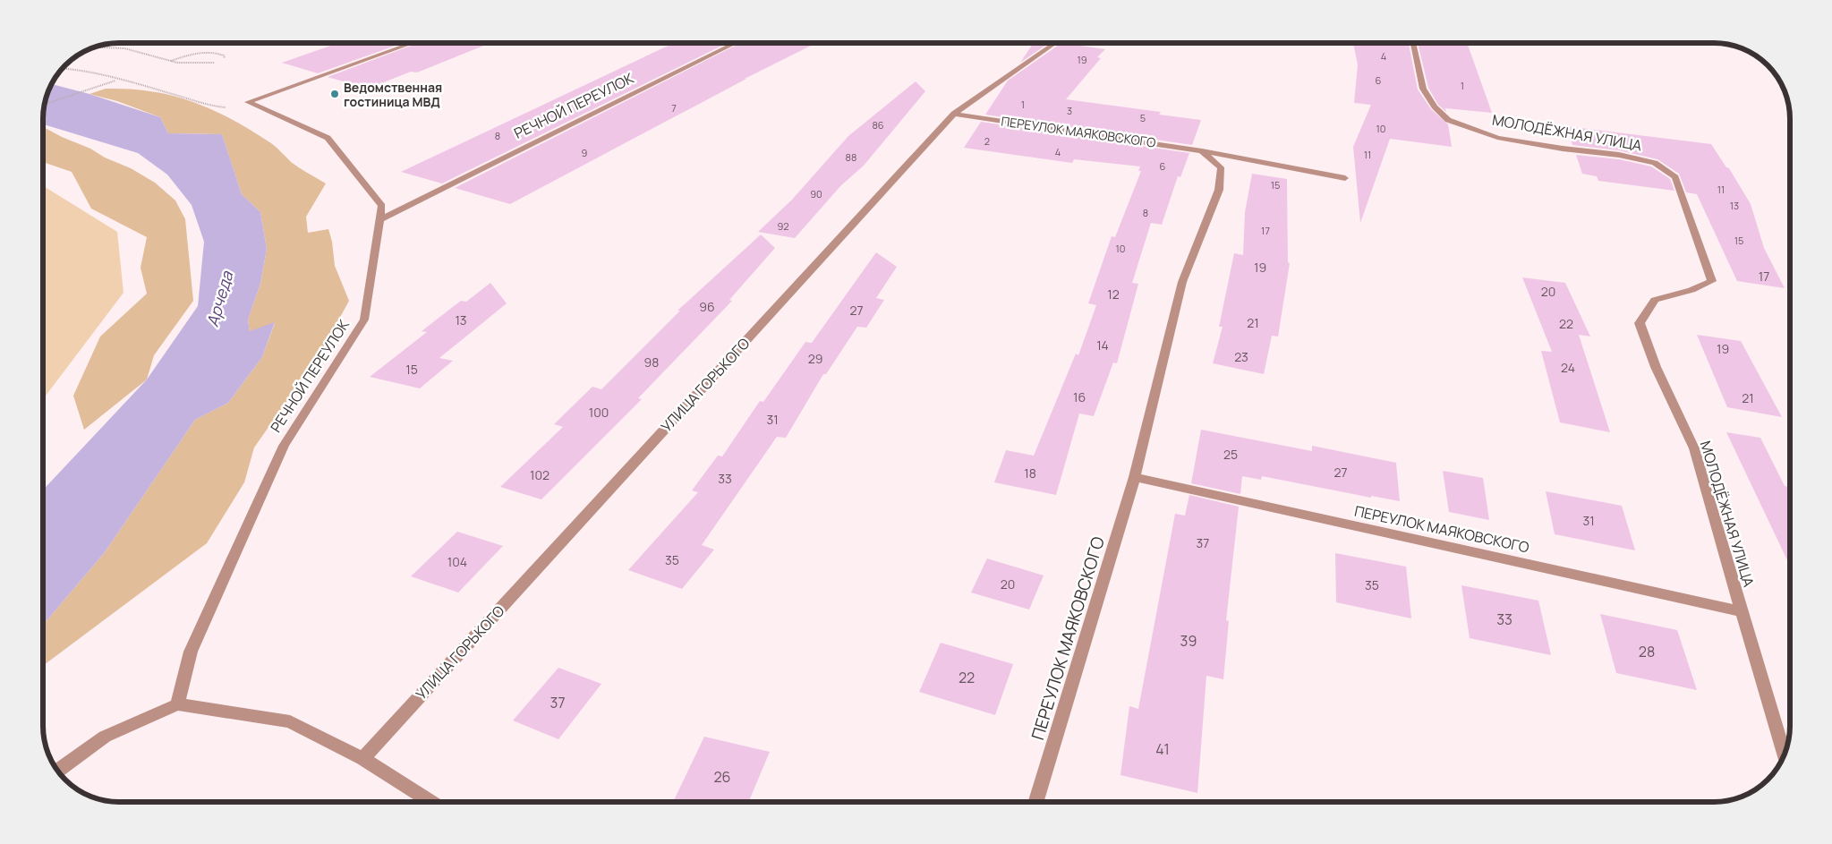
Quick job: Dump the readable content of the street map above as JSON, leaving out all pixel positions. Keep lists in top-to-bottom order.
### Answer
{
  "streets": {
    "street": [
      "РЕЧНОЙ ПЕРЕУЛОК",
      "ПЕРЕУЛОК МАЯКОВСКОГО",
      "МОЛОДЁЖНАЯ УЛИЦА",
      "УЛИЦА ГОРЬКОГО"
    ]
  },
  "crossings": [
    ["ПЕРЕУЛОК МАЯКОВСКОГО", "МОЛОДЁЖНАЯ УЛИЦА"],
    ["ПЕРЕУЛОК МАЯКОВСКОГО", "УЛИЦА ГОРЬКОГО"]
  ],
  "water": ["Арчеда"],
  "places": ["Ведомственная гостиница МВД"],
  "house_numbers": [
    "4",
    "19",
    "6",
    "1",
    "1",
    "7",
    "3",
    "5",
    "86",
    "10",
    "8",
    "2",
    "4",
    "9",
    "11",
    "88",
    "6",
    "15",
    "11",
    "90",
    "13",
    "8",
    "92",
    "17",
    "15",
    "10",
    "19",
    "17",
    "20",
    "12",
    "96",
    "27",
    "13",
    "21",
    "22",
    "14",
    "19",
    "23",
    "29",
    "98",
    "24",
    "15",
    "16",
    "21",
    "100",
    "31",
    "25",
    "27",
    "18",
    "102",
    "33",
    "31",
    "37",
    "35",
    "104",
    "20",
    "35",
    "33",
    "39",
    "28",
    "22",
    "37",
    "41",
    "26"
  ]
}
